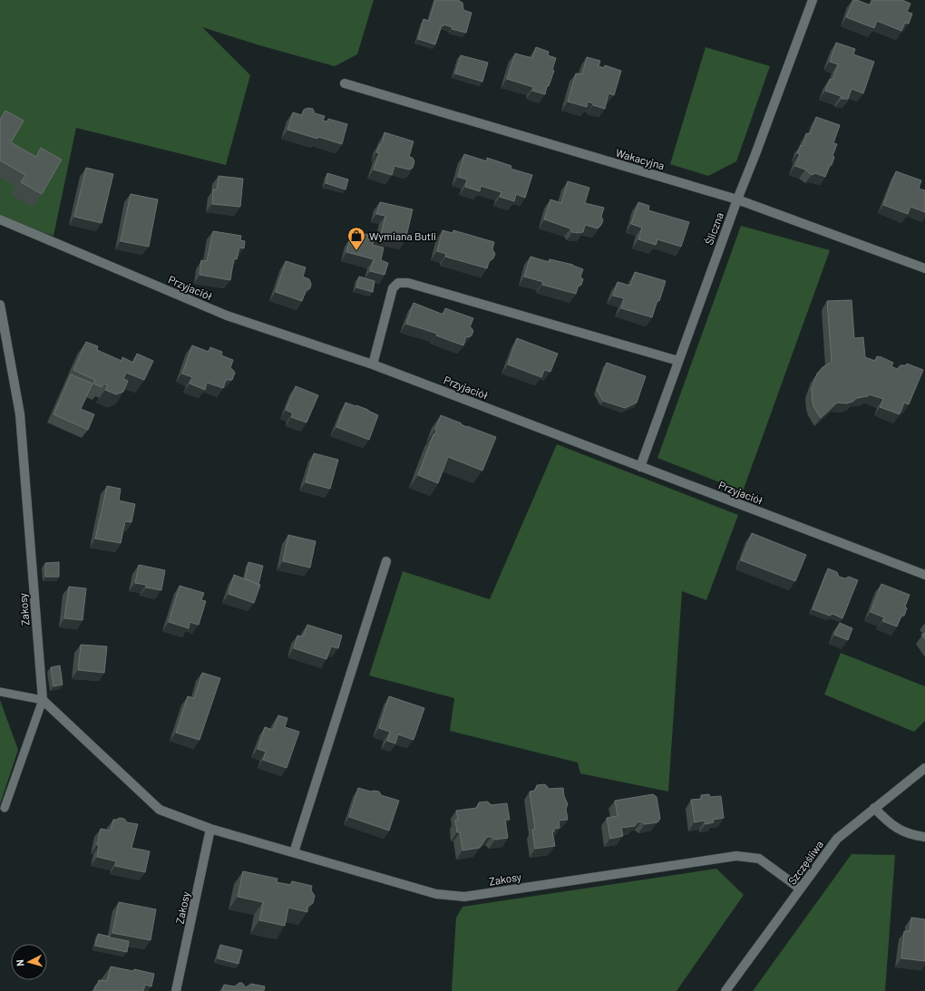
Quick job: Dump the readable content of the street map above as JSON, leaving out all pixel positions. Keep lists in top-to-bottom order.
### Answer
{
  "streets": {
    "street": [
      "Wakacyjna",
      "Śliczna",
      "Przyjaciół",
      "Zakosy",
      "Szczęśliwa"
    ]
  },
  "crossings": [
    ["Wakacyjna", "Śliczna"],
    ["Śliczna", "Przyjaciół"],
    ["Zakosy", "Szczęśliwa"]
  ],
  "places": {
    "shop": ["Wymiana Butli"]
  },
  "north": "left"
}
